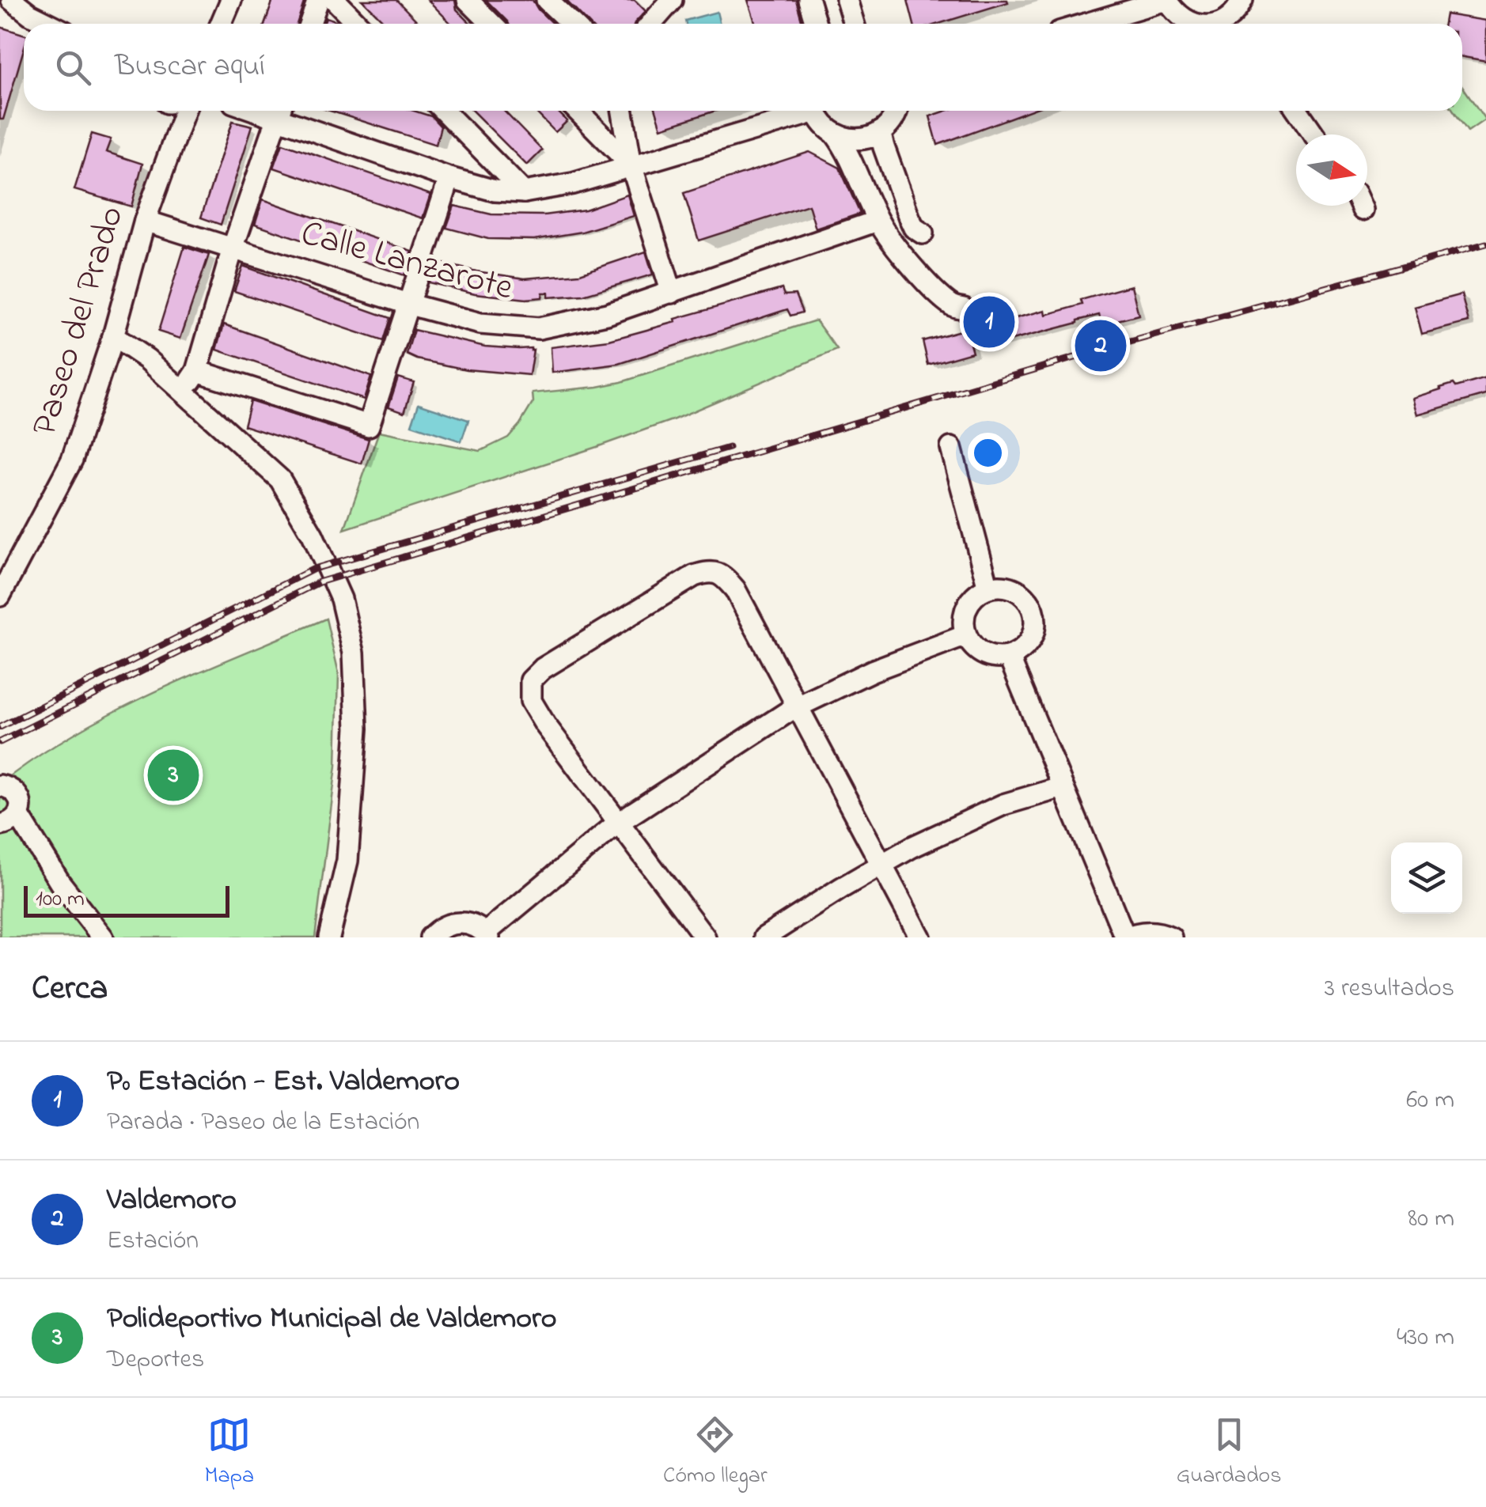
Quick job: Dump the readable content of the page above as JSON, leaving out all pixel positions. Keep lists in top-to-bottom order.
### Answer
{
  "streets": {
    "street": ["Calle Lanzarote", "Paseo del Prado"]
  },
  "crossings": [
    ["Calle Lanzarote", "Paseo del Prado"]
  ],
  "scale_bar": "100 m",
  "north": "right",
  "page": {
    "search": "Buscar aquí",
    "pins": ["1", "2", "3"],
    "scale": "100 m",
    "heading": ["Cerca", "3 resultados"],
    "list": [
      {
        "mark": "1",
        "name": "Pº Estación - Est. Valdemoro",
        "note": "Parada · Paseo de la Estación",
        "value": "60 m"
      },
      {
        "mark": "2",
        "name": "Valdemoro",
        "note": "Estación",
        "value": "80 m"
      },
      {
        "mark": "3",
        "name": "Polideportivo Municipal de Valdemoro",
        "note": "Deportes",
        "value": "430 m"
      }
    ],
    "nav": ["Mapa", "Cómo llegar", "Guardados"]
  }
}
